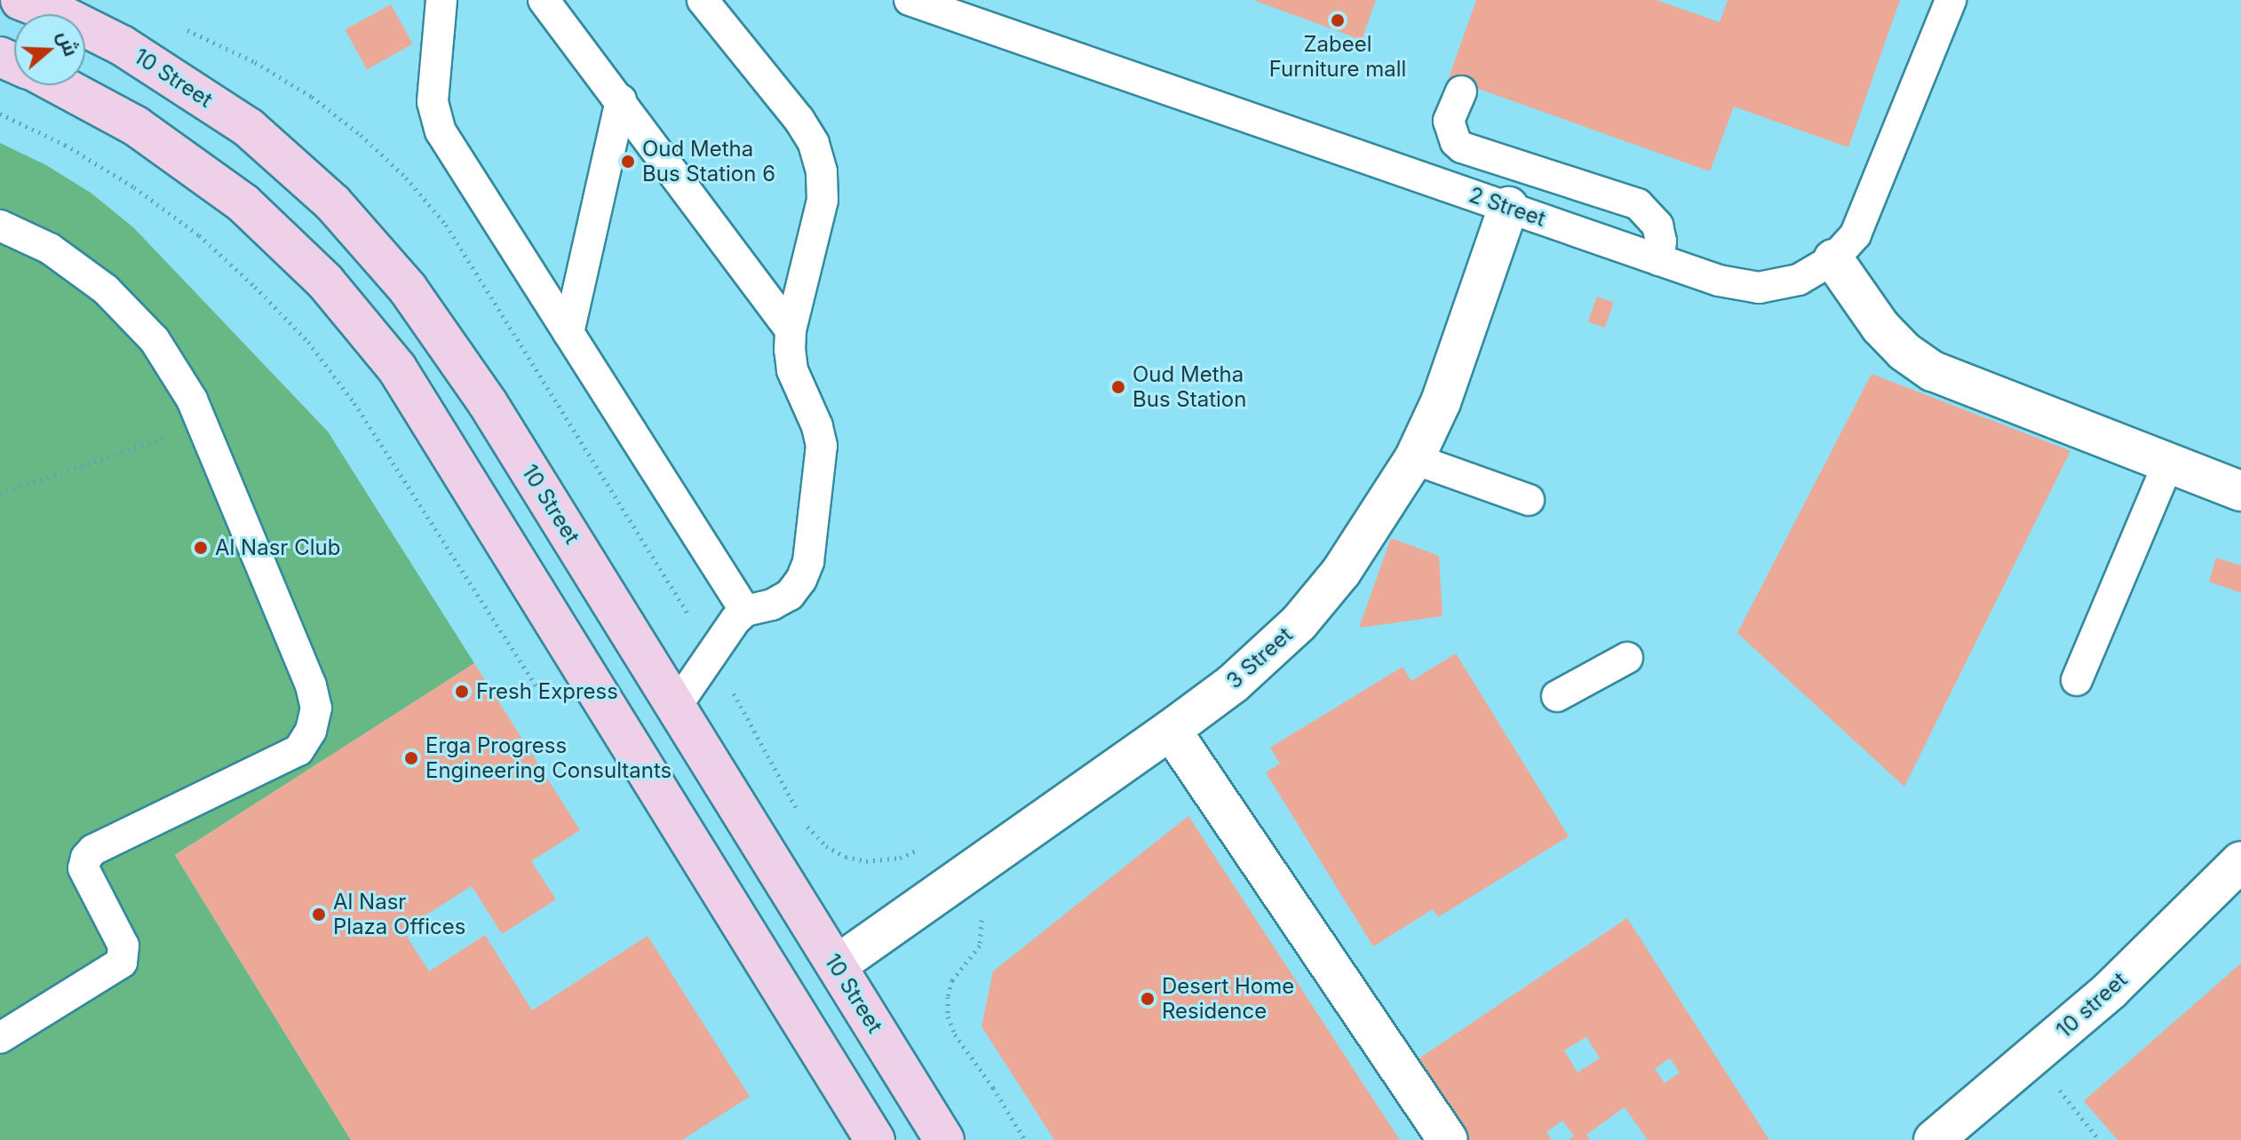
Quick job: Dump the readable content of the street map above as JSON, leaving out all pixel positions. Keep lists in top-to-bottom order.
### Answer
{
  "streets": {
    "main road": ["10 Street"],
    "street": ["3 Street", "10 street"],
    "lane": ["2 Street"]
  },
  "crossings": [
    ["10 Street", "3 Street"],
    ["2 Street", "3 Street"]
  ],
  "places": [
    "Zabeel Furniture mall",
    "Oud Metha Bus Station 6",
    "Oud Metha Bus Station",
    "Al Nasr Club",
    "Fresh Express",
    "Erga Progress Engineering Consultants",
    "Al Nasr Plaza Offices",
    "Desert Home Residence"
  ],
  "north": "right"
}
